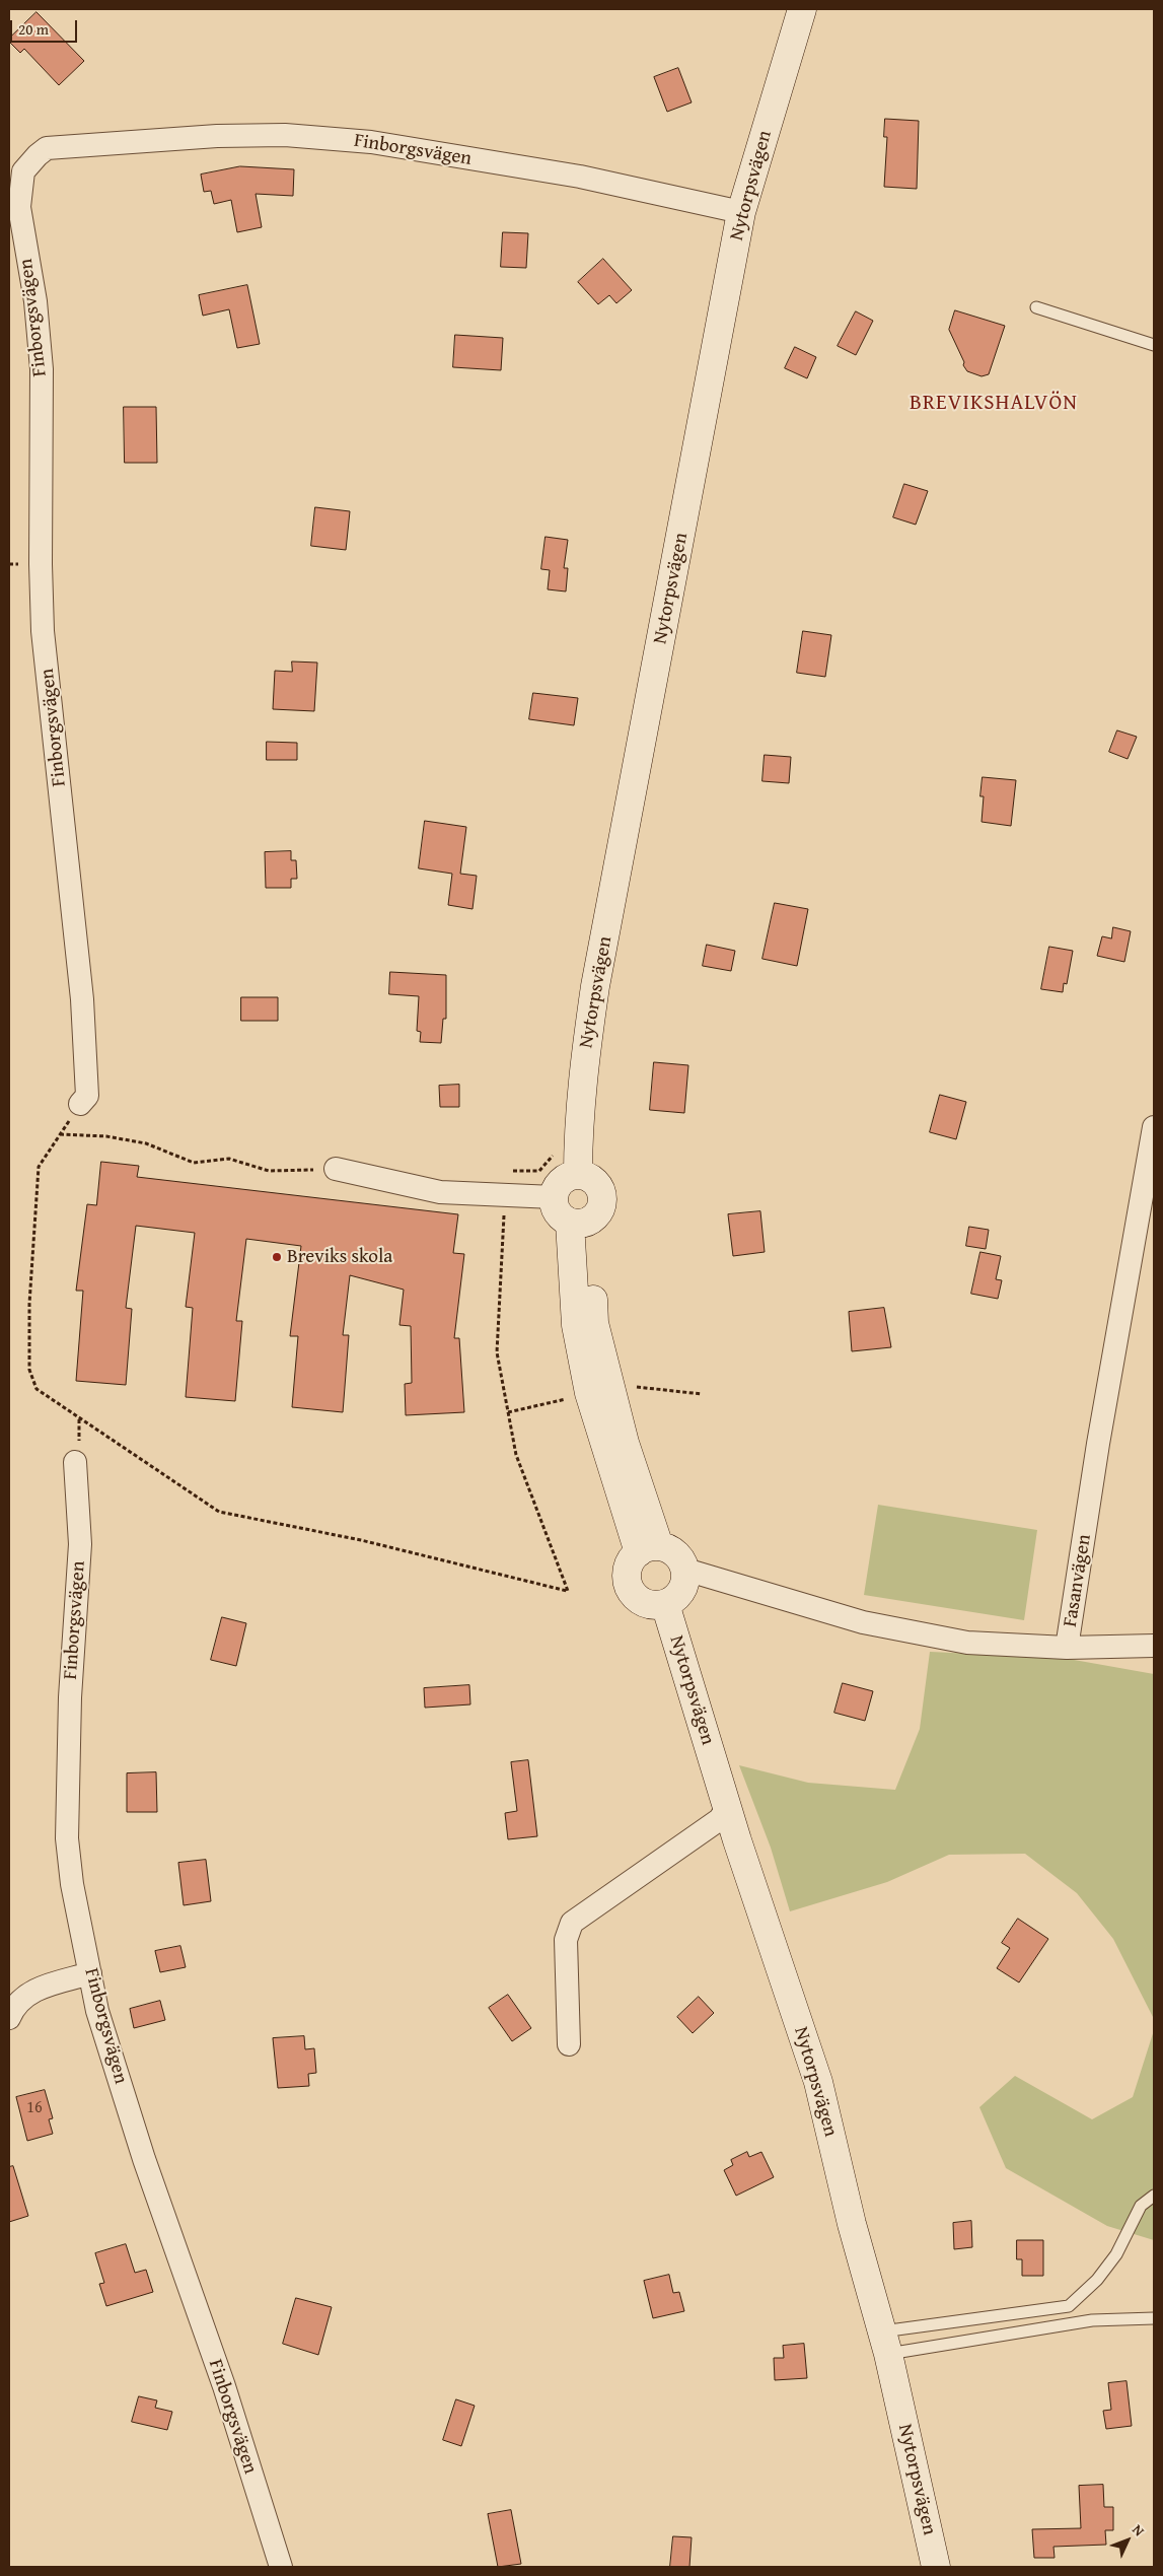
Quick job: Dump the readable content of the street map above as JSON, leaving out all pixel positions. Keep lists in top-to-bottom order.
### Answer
{
  "streets": {
    "street": ["Finborgsvägen", "Nytorpsvägen", "Fasanvägen"]
  },
  "crossings": [
    ["Finborgsvägen", "Nytorpsvägen"],
    ["Nytorpsvägen", "Fasanvägen"]
  ],
  "districts": ["BREVIKSHALVÖN"],
  "places": ["Breviks skola"],
  "house_numbers": ["16"],
  "scale_bar": "20 m",
  "north": "top right"
}
